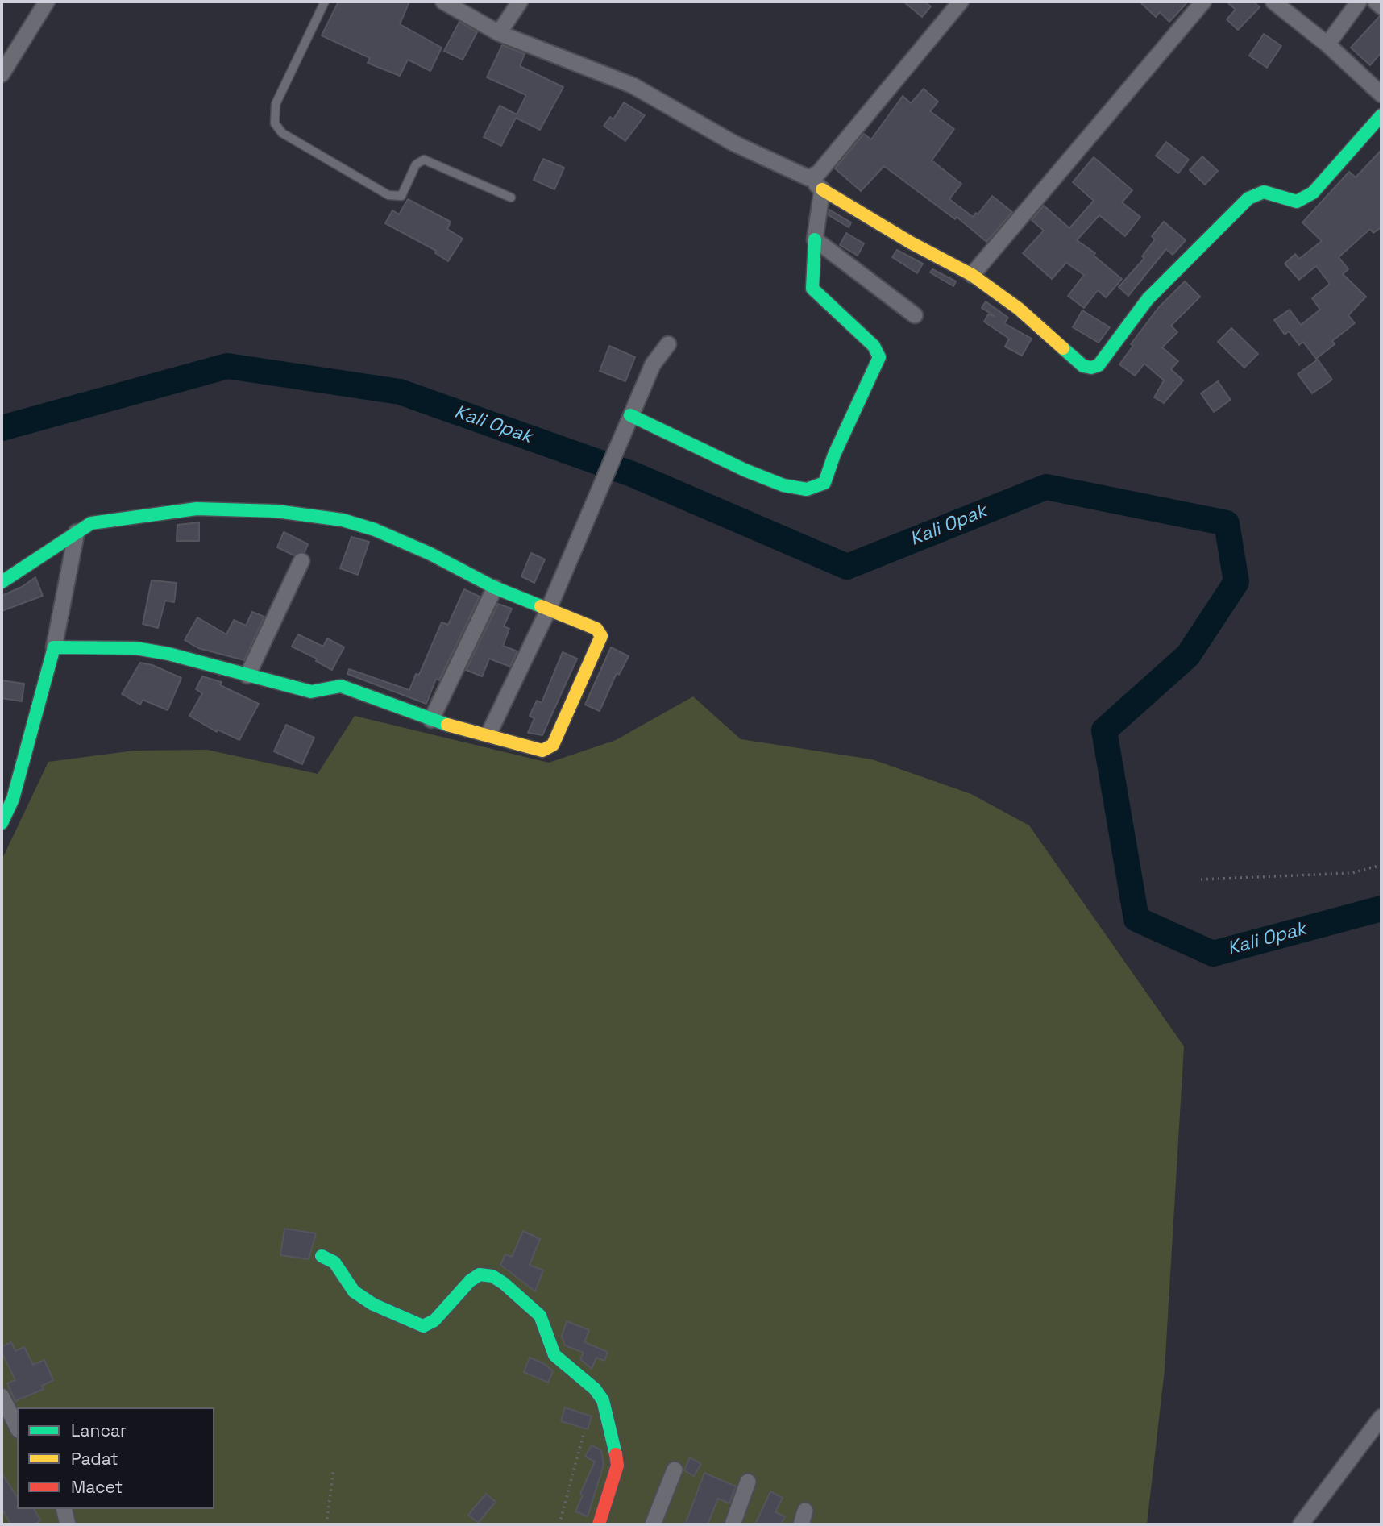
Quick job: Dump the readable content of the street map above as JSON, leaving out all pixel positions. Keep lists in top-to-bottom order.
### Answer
{
  "water": ["Kali Opak"],
  "legend": ["Lancar", "Padat", "Macet"]
}
